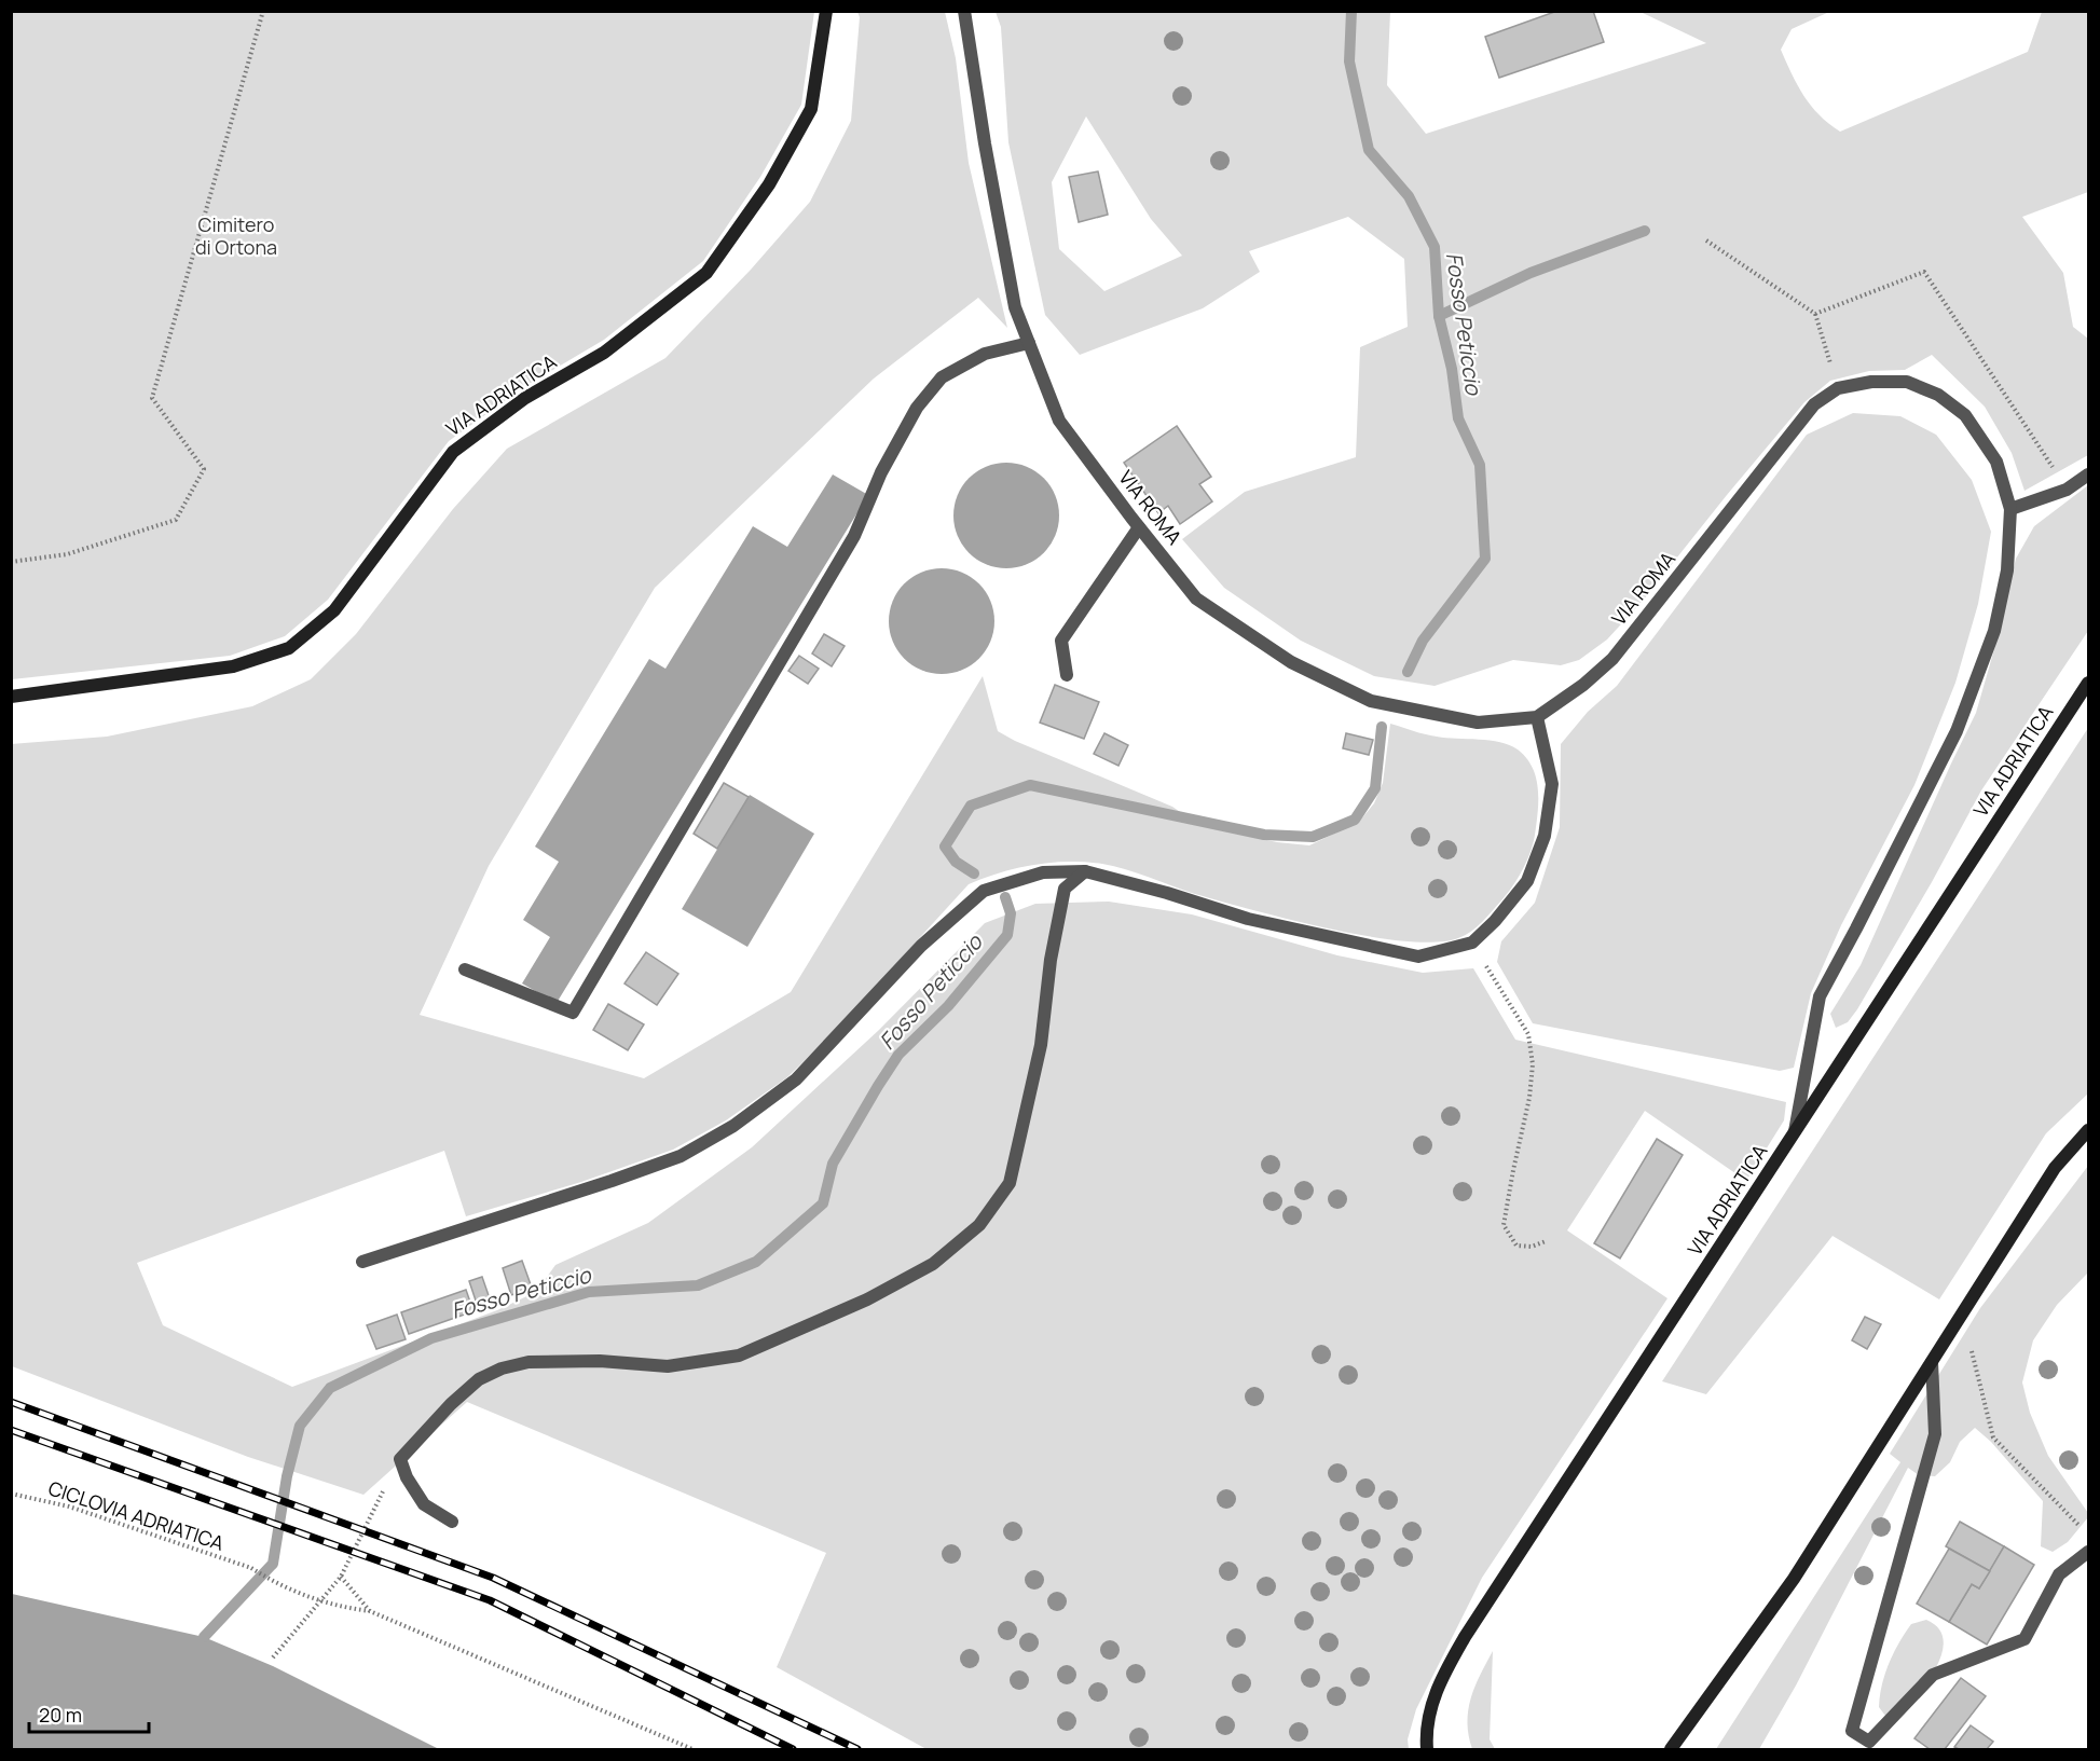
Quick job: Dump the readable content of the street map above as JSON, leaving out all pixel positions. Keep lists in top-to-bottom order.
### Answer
{
  "streets": {
    "main road": ["VIA ADRIATICA"],
    "street": ["VIA ROMA"],
    "path": ["CICLOVIA ADRIATICA"]
  },
  "crossings": [
    ["VIA ADRIATICA", "VIA ROMA"]
  ],
  "water": ["Fosso Peticcio"],
  "parks": ["Cimitero di Ortona"],
  "scale_bar": "20 m"
}
